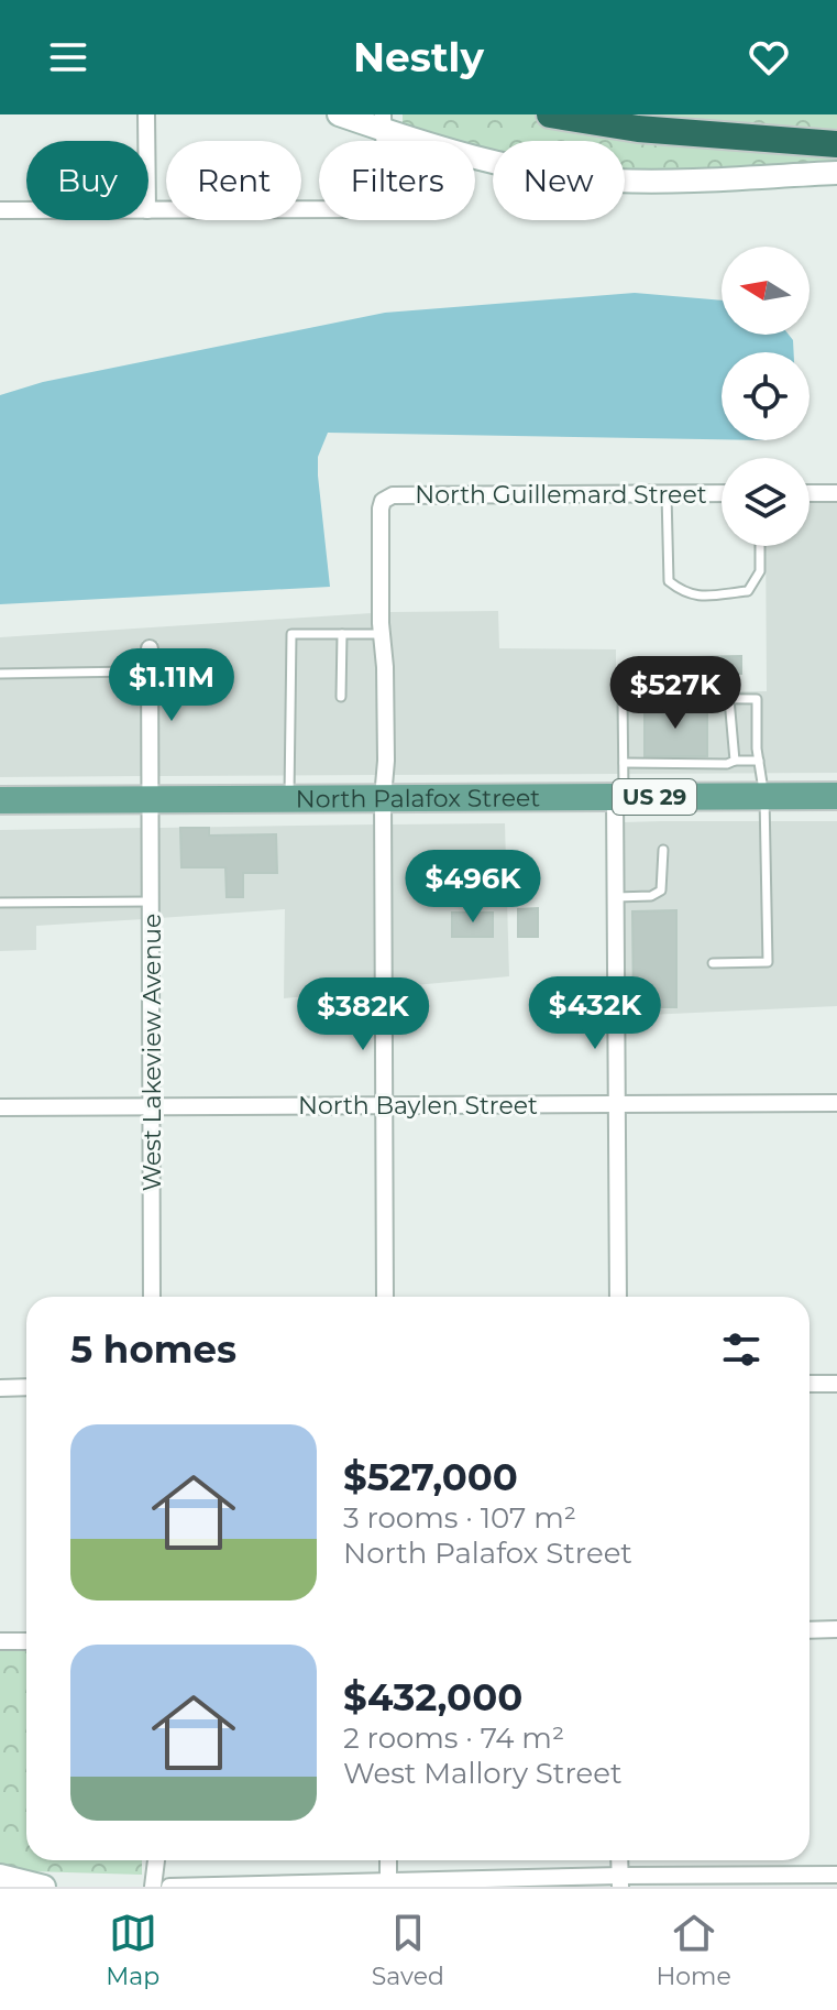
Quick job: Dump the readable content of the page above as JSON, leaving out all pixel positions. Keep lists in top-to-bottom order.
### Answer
{
  "streets": {
    "main road": ["US 29", "North Palafox Street"],
    "street": ["North Guillemard Street", "West Lakeview Avenue", "North Baylen Street"]
  },
  "crossings": [
    ["North Palafox Street", "West Lakeview Avenue"],
    ["West Lakeview Avenue", "North Baylen Street"]
  ],
  "north": "left",
  "page": {
    "header": "Nestly",
    "chip": [
      "Buy",
      "Rent",
      "Filters",
      "New"
    ],
    "price": [
      "$1.11M",
      "$527K",
      "$496K",
      "$432K",
      "$382K"
    ],
    "heading": "5 homes",
    "list": [
      {
        "name": "$527,000",
        "note": "3 rooms · 107 m² · North Palafox Street"
      },
      {
        "name": "$432,000",
        "note": "2 rooms · 74 m² · West Mallory Street"
      }
    ],
    "tabs": ["Map", "Saved", "Home"]
  }
}
